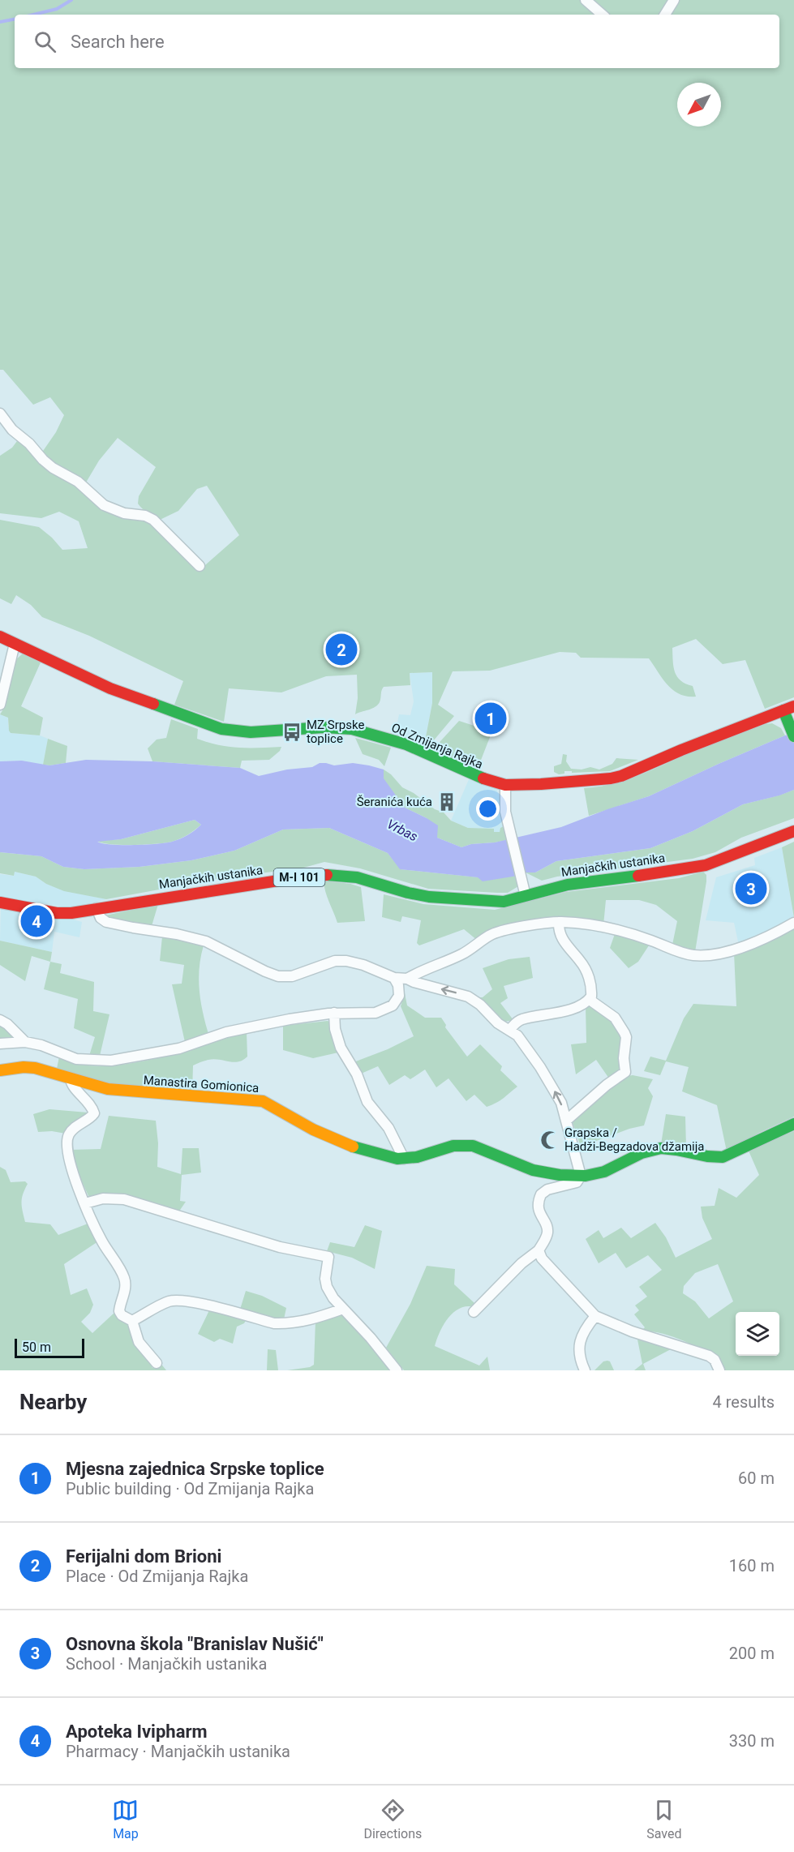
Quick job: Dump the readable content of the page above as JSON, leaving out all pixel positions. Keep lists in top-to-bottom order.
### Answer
{
  "streets": {
    "street": [
      "Od Zmijanja Rajka",
      "Manjačkih ustanika",
      "M-I 101",
      "Manastira Gomionica"
    ]
  },
  "water": ["Vrbas"],
  "places": {
    "bus stop": ["MZ Srpske toplice"],
    "building": ["Šeranića kuća"],
    "mosque": ["Grapska / Hadži-Begzadova džamija"]
  },
  "scale_bar": "50 m",
  "north": "bottom left",
  "page": {
    "search": "Search here",
    "pins": [
      "2",
      "1",
      "3",
      "4"
    ],
    "scale": "50 m",
    "heading": ["Nearby", "4 results"],
    "list": [
      {
        "mark": "1",
        "name": "Mjesna zajednica Srpske toplice",
        "note": "Public building · Od Zmijanja Rajka",
        "value": "60 m"
      },
      {
        "mark": "2",
        "name": "Ferijalni dom Brioni",
        "note": "Place · Od Zmijanja Rajka",
        "value": "160 m"
      },
      {
        "mark": "3",
        "name": "Osnovna škola \"Branislav Nušić\"",
        "note": "School · Manjačkih ustanika",
        "value": "200 m"
      },
      {
        "mark": "4",
        "name": "Apoteka Ivipharm",
        "note": "Pharmacy · Manjačkih ustanika",
        "value": "330 m"
      }
    ],
    "nav": ["Map", "Directions", "Saved"]
  }
}
